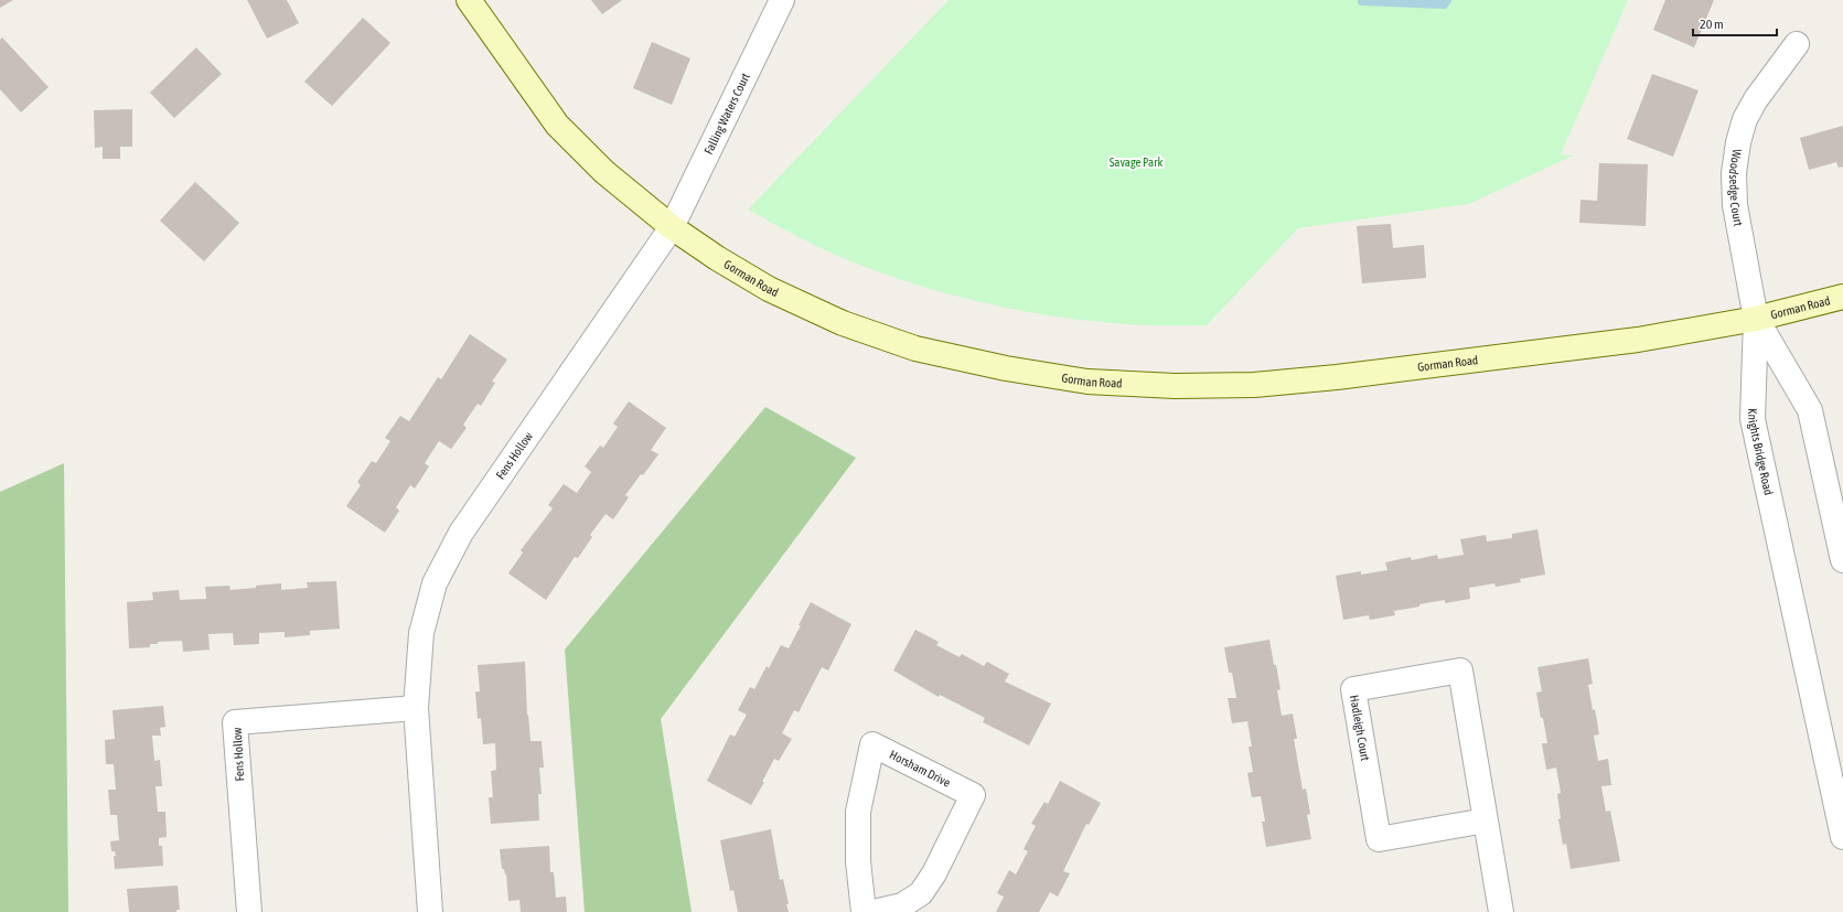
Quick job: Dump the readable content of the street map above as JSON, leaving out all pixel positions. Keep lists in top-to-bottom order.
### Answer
{
  "streets": {
    "street": [
      "Falling Waters Court",
      "Woodsedge Court",
      "Gorman Road",
      "Knights Bridge Road",
      "Fens Hollow",
      "Hadleigh Court",
      "Horsham Drive"
    ]
  },
  "crossings": [
    ["Falling Waters Court", "Gorman Road"],
    ["Falling Waters Court", "Fens Hollow"],
    ["Woodsedge Court", "Gorman Road"],
    ["Woodsedge Court", "Knights Bridge Road"],
    ["Gorman Road", "Knights Bridge Road"],
    ["Gorman Road", "Fens Hollow"]
  ],
  "parks": ["Savage Park"],
  "scale_bar": "20 m"
}
